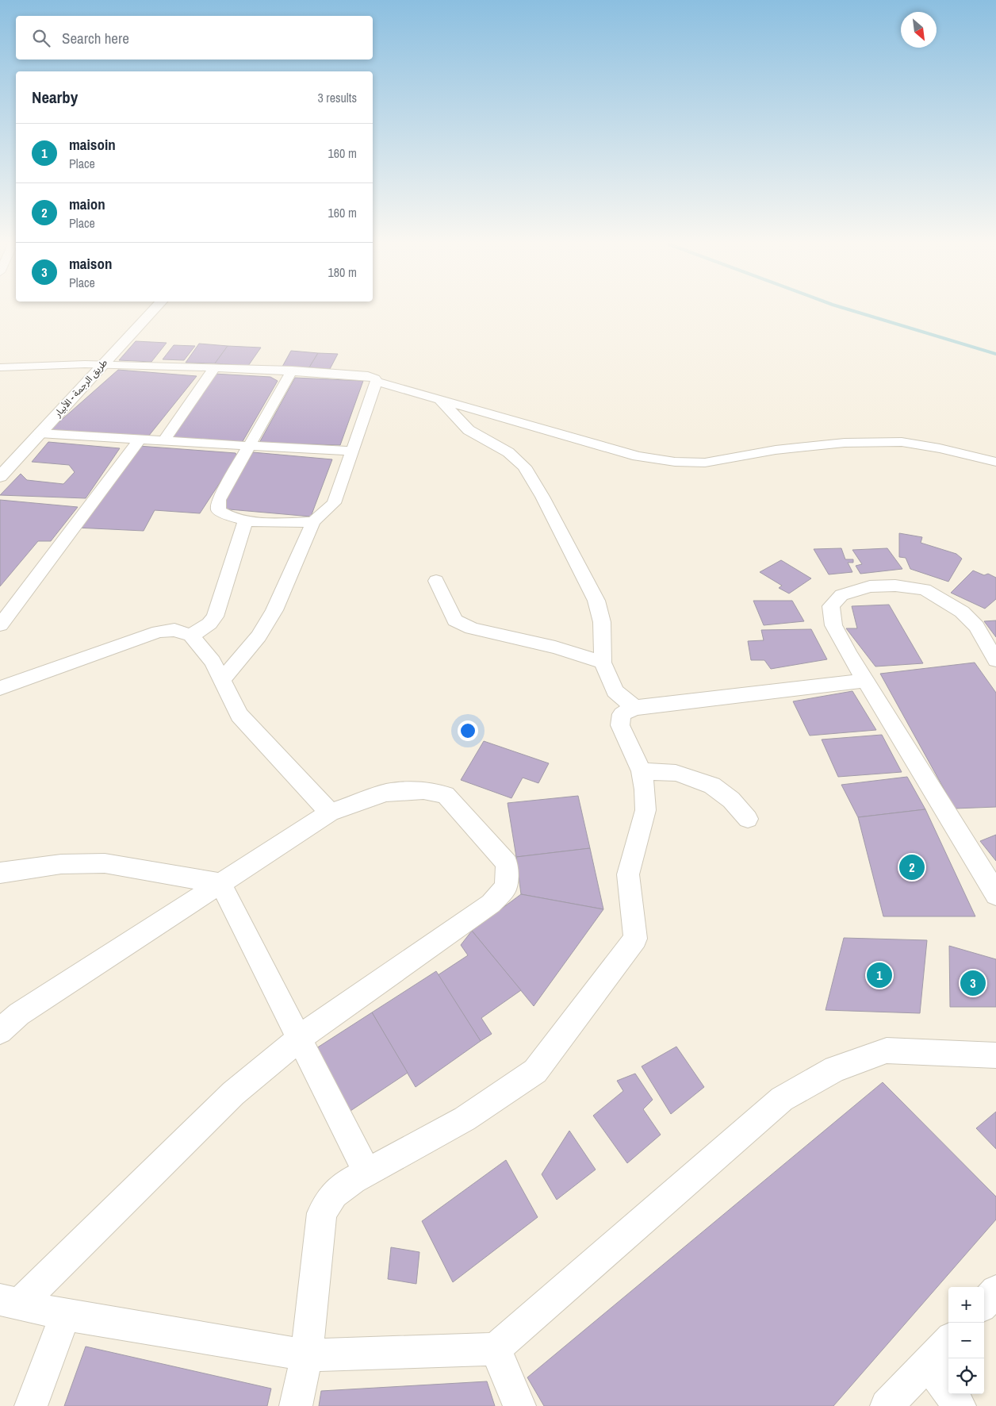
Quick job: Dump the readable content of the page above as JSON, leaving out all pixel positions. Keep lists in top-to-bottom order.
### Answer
{
  "streets": {
    "highway": ["طريق الرجمة - الأبيار"]
  },
  "north": "bottom right",
  "page": {
    "search": "Search here",
    "heading": ["Nearby", "3 results"],
    "list": [
      {
        "mark": "1",
        "name": "maisoin",
        "note": "Place",
        "value": "160 m"
      },
      {
        "mark": "2",
        "name": "maion",
        "note": "Place",
        "value": "160 m"
      },
      {
        "mark": "3",
        "name": "maison",
        "note": "Place",
        "value": "180 m"
      }
    ],
    "pins": ["2", "1", "3"],
    "map_buttons": ["+", "−"]
  }
}
